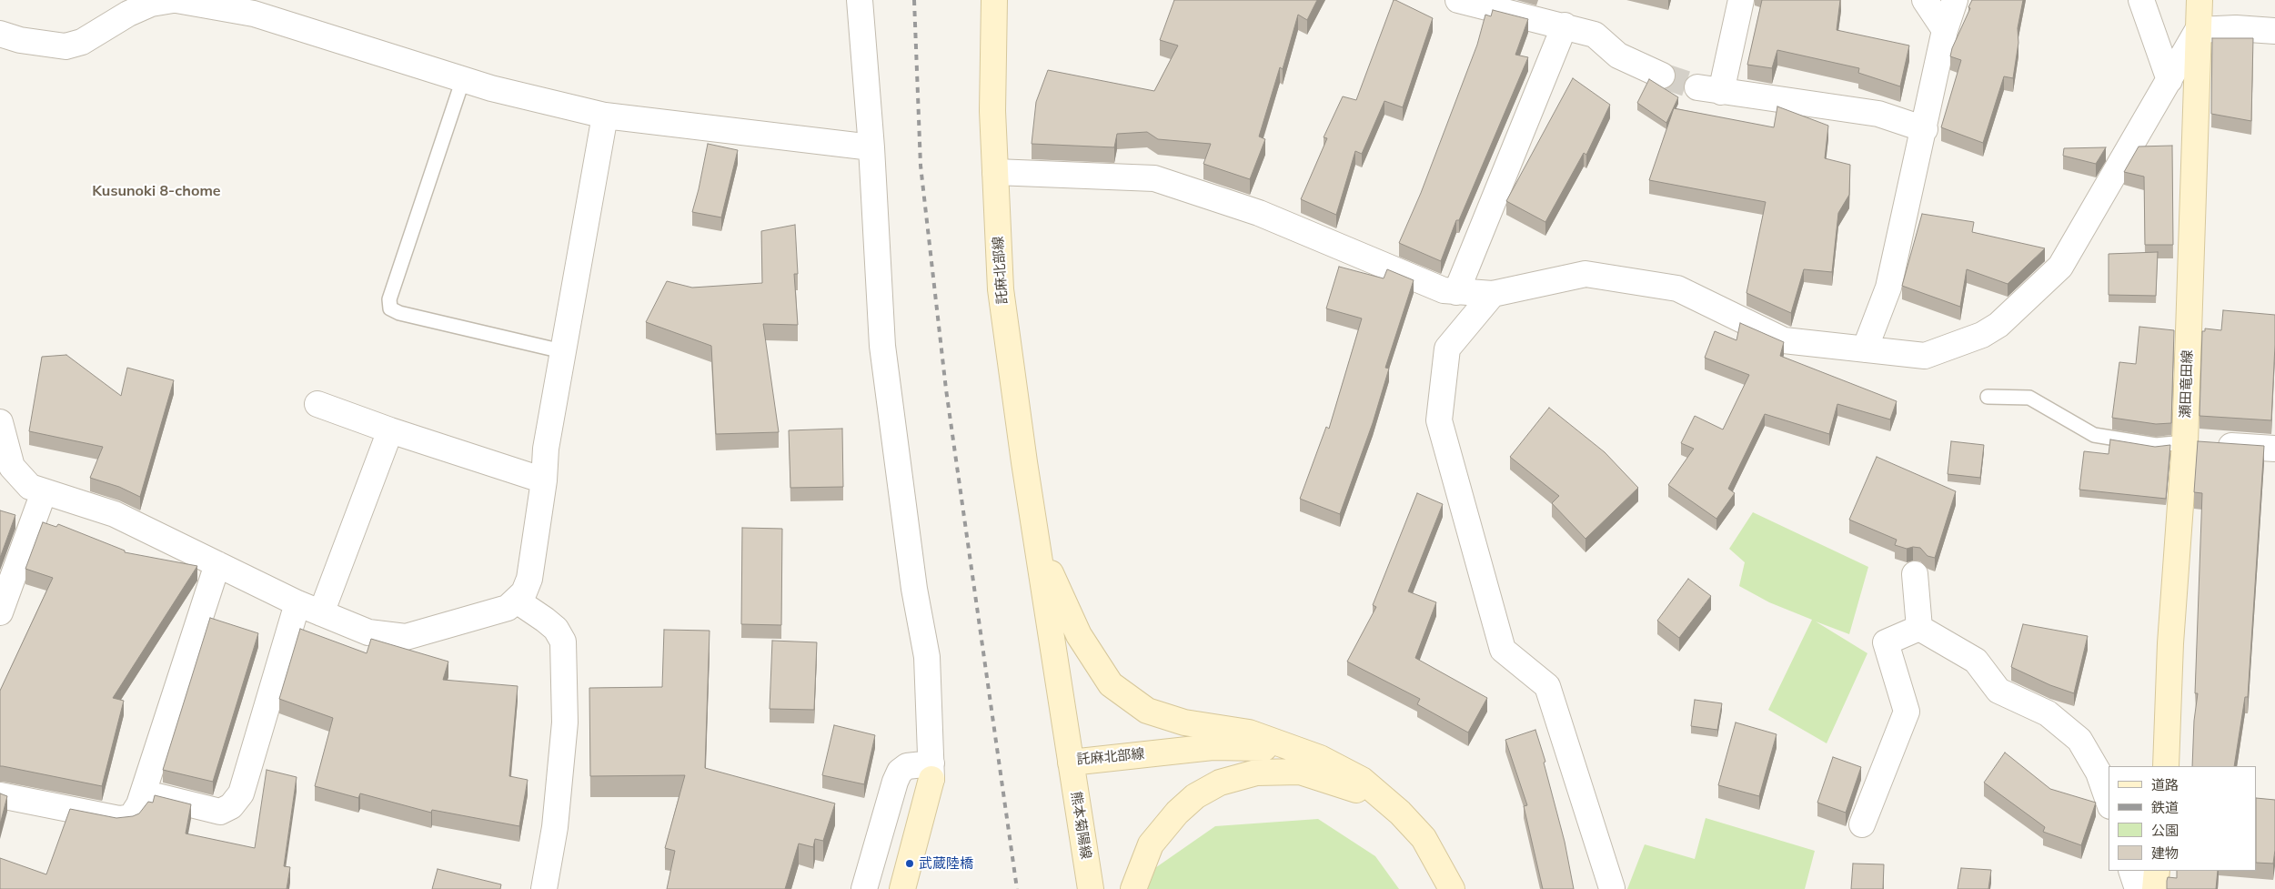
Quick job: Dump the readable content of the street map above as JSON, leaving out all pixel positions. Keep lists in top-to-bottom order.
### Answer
{
  "streets": {
    "main road": ["託麻北部線", "瀬田竜田線", "熊本菊陽線"]
  },
  "crossings": [
    ["託麻北部線", "熊本菊陽線"]
  ],
  "districts": ["Kusunoki 8-chome"],
  "places": ["武蔵陸橋"],
  "legend": [
    "道路",
    "鉄道",
    "公園",
    "建物"
  ]
}
